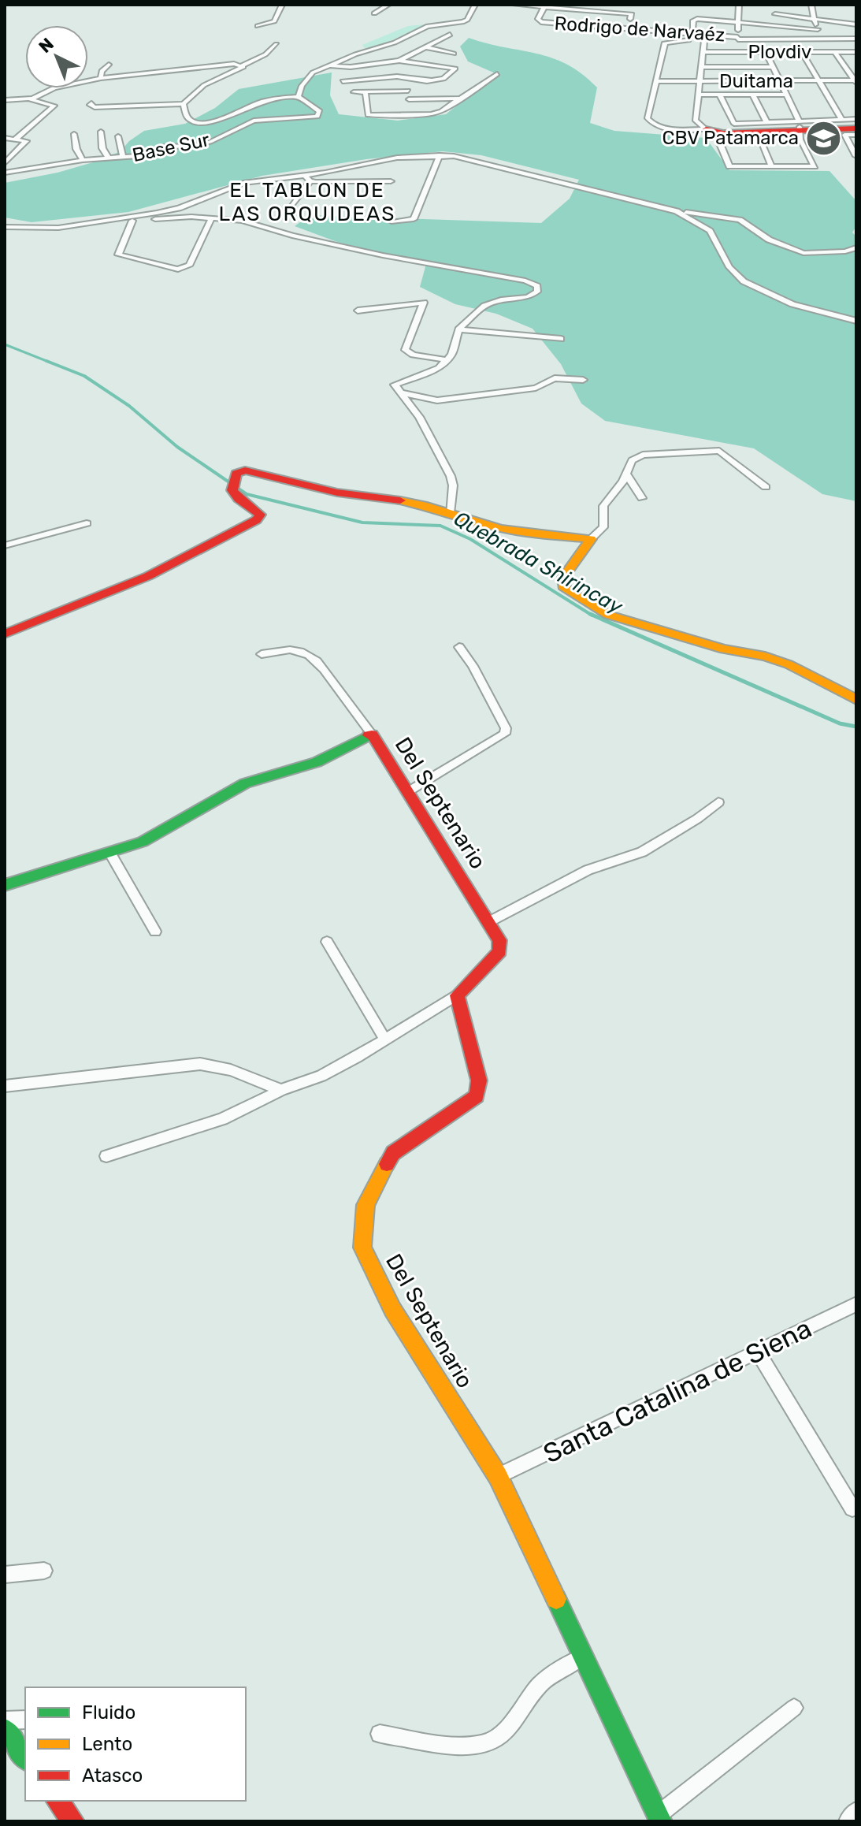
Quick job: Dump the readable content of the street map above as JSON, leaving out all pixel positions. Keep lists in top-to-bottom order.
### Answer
{
  "streets": {
    "street": [
      "Rodrigo de Narvaéz",
      "Plovdiv",
      "Duitama",
      "Base Sur",
      "Del Septenario",
      "Santa Catalina de Siena"
    ]
  },
  "crossings": [
    ["Del Septenario", "Santa Catalina de Siena"]
  ],
  "districts": ["EL TABLON DE LAS ORQUIDEAS"],
  "water": ["Quebrada Shirincay"],
  "places": {
    "school or university": ["CBV Patamarca"]
  },
  "legend": ["Fluido", "Lento", "Atasco"],
  "north": "top left"
}
